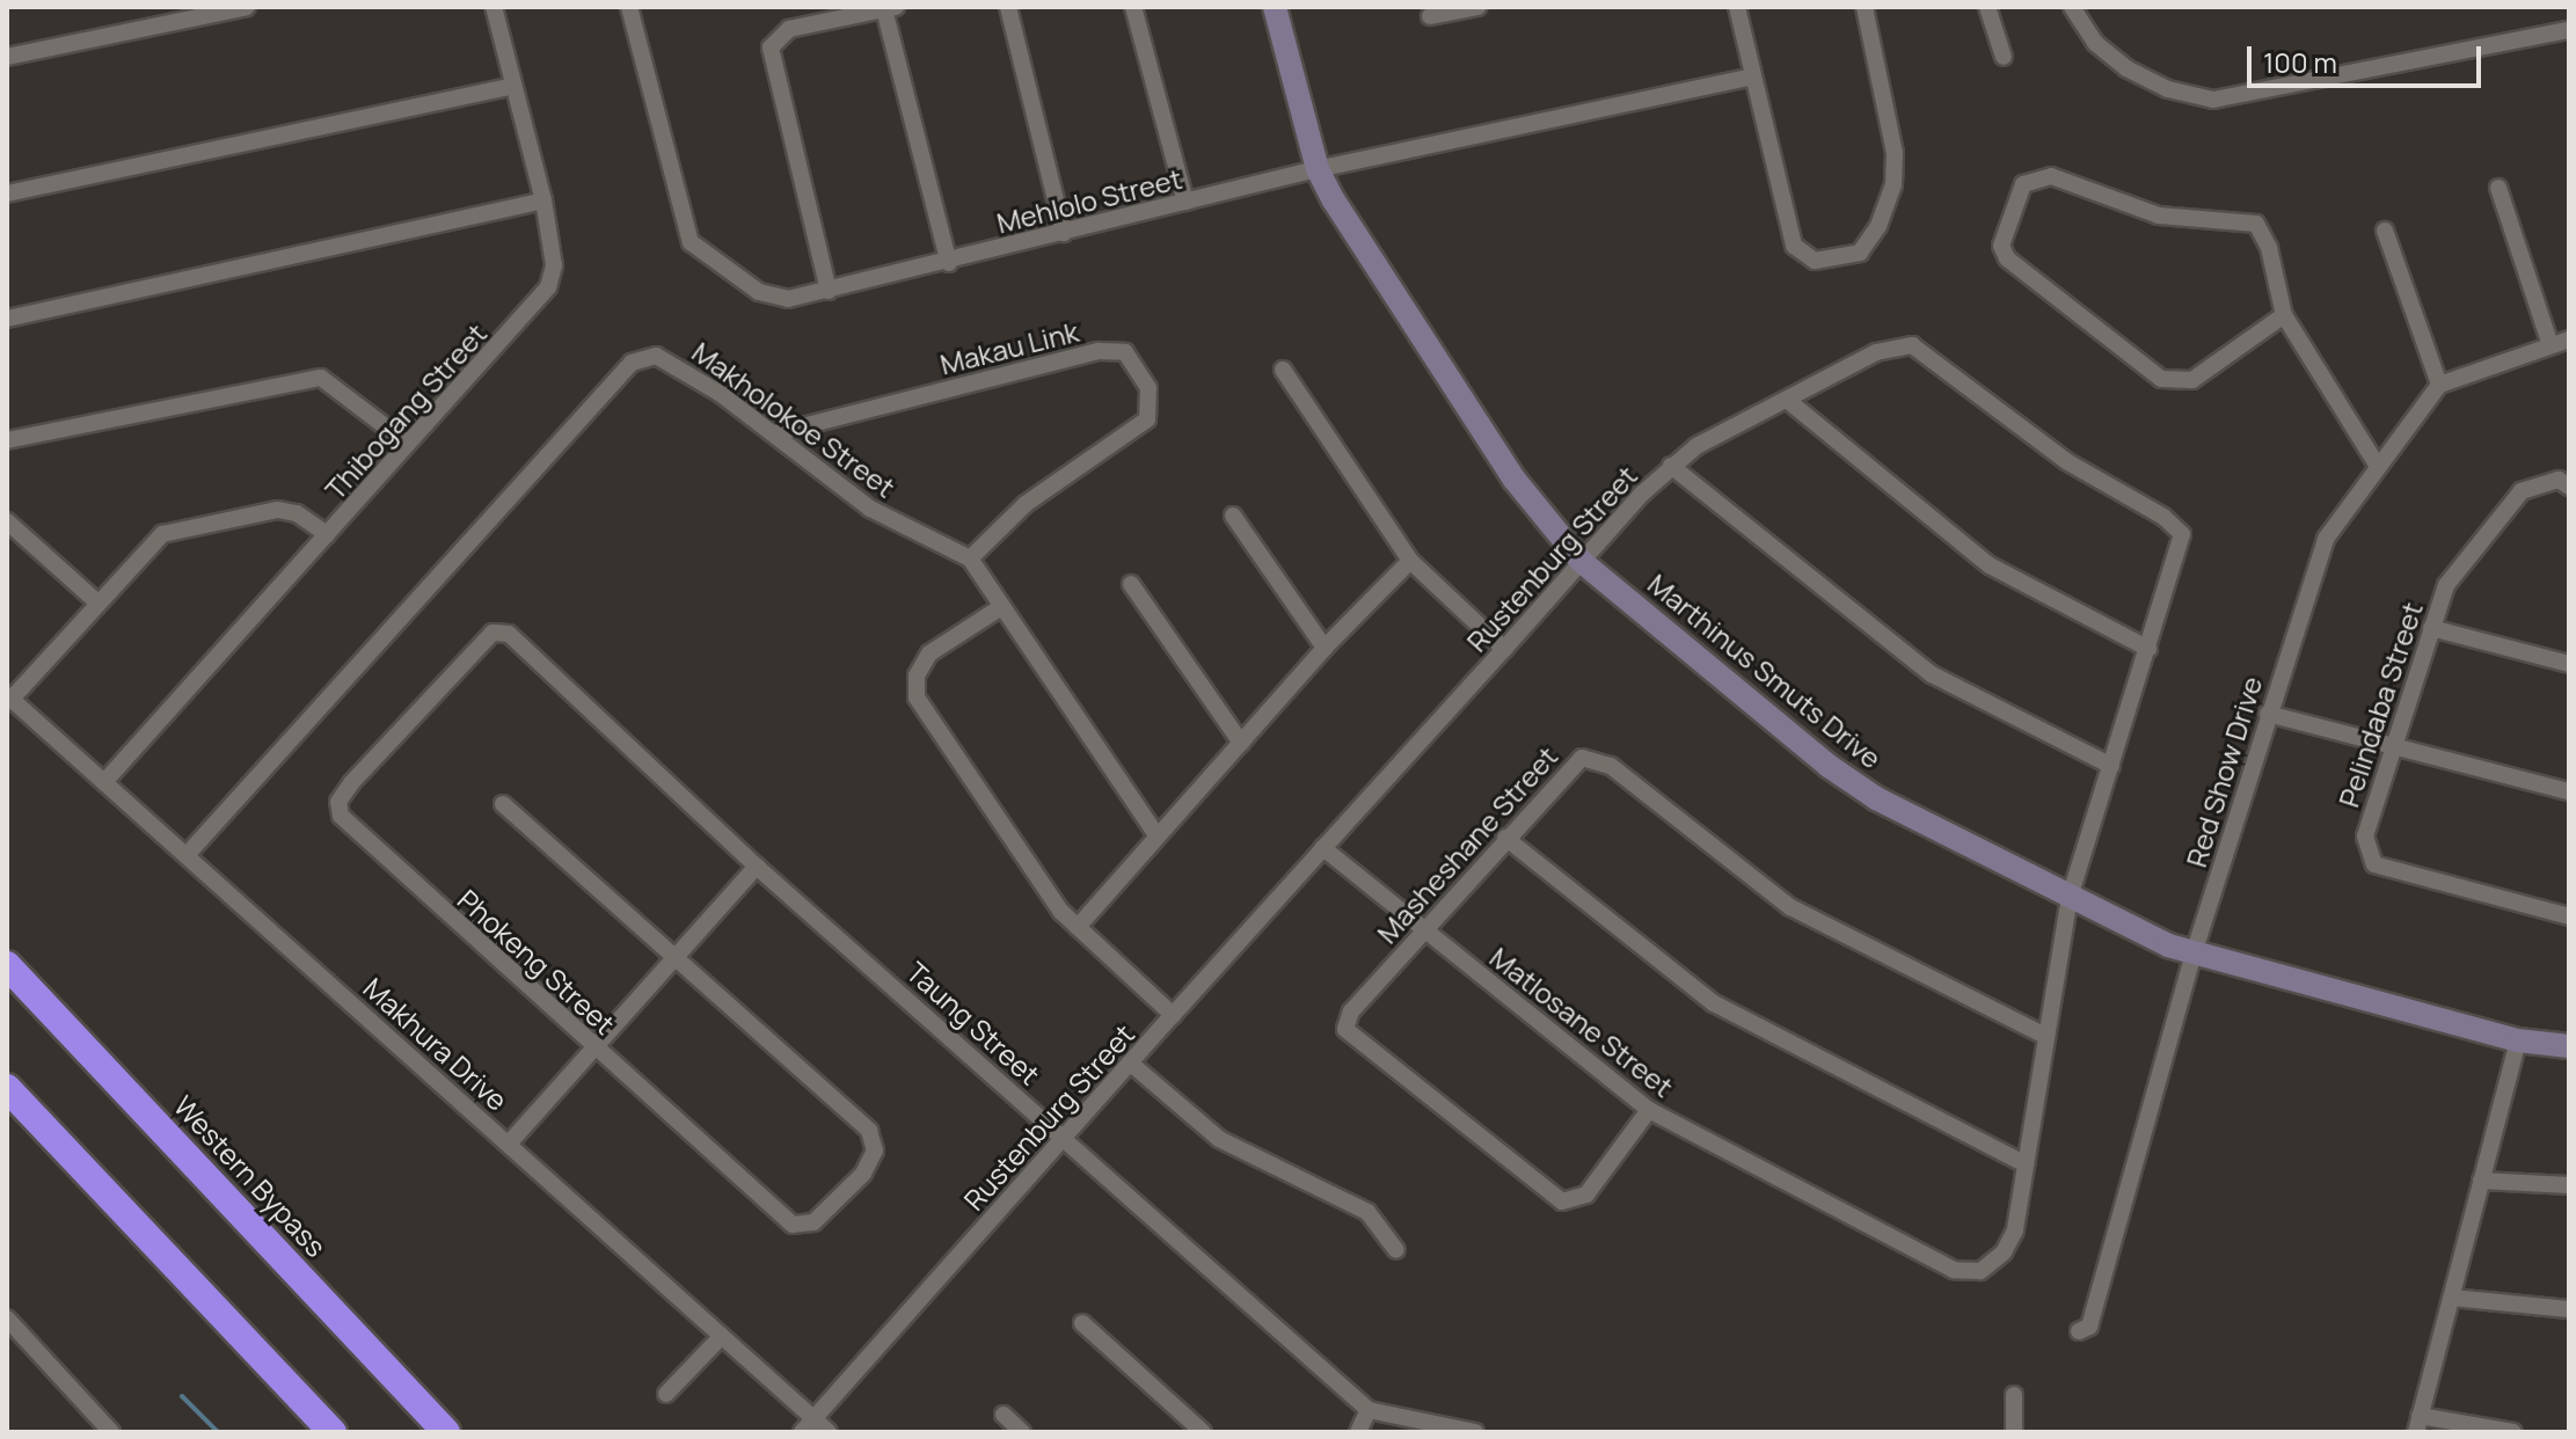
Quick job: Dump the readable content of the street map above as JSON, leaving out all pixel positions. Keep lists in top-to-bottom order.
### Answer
{
  "streets": {
    "highway": ["Western Bypass"],
    "street": [
      "Mehlolo Street",
      "Makau Link",
      "Thibogang Street",
      "Makholokoe Street",
      "Rustenburg Street",
      "Marthinus Smuts Drive",
      "Pelindaba Street",
      "Red Show Drive",
      "Masheshane Street",
      "Phokeng Street",
      "Matlosane Street",
      "Taung Street",
      "Makhura Drive"
    ]
  },
  "crossings": [
    ["Mehlolo Street", "Marthinus Smuts Drive"],
    ["Makau Link", "Makholokoe Street"],
    ["Thibogang Street", "Makhura Drive"],
    ["Makholokoe Street", "Makhura Drive"],
    ["Rustenburg Street", "Marthinus Smuts Drive"],
    ["Rustenburg Street", "Masheshane Street"],
    ["Rustenburg Street", "Matlosane Street"],
    ["Rustenburg Street", "Taung Street"],
    ["Rustenburg Street", "Makhura Drive"],
    ["Marthinus Smuts Drive", "Red Show Drive"],
    ["Masheshane Street", "Matlosane Street"],
    ["Phokeng Street", "Taung Street"]
  ],
  "scale_bar": "100 m"
}
